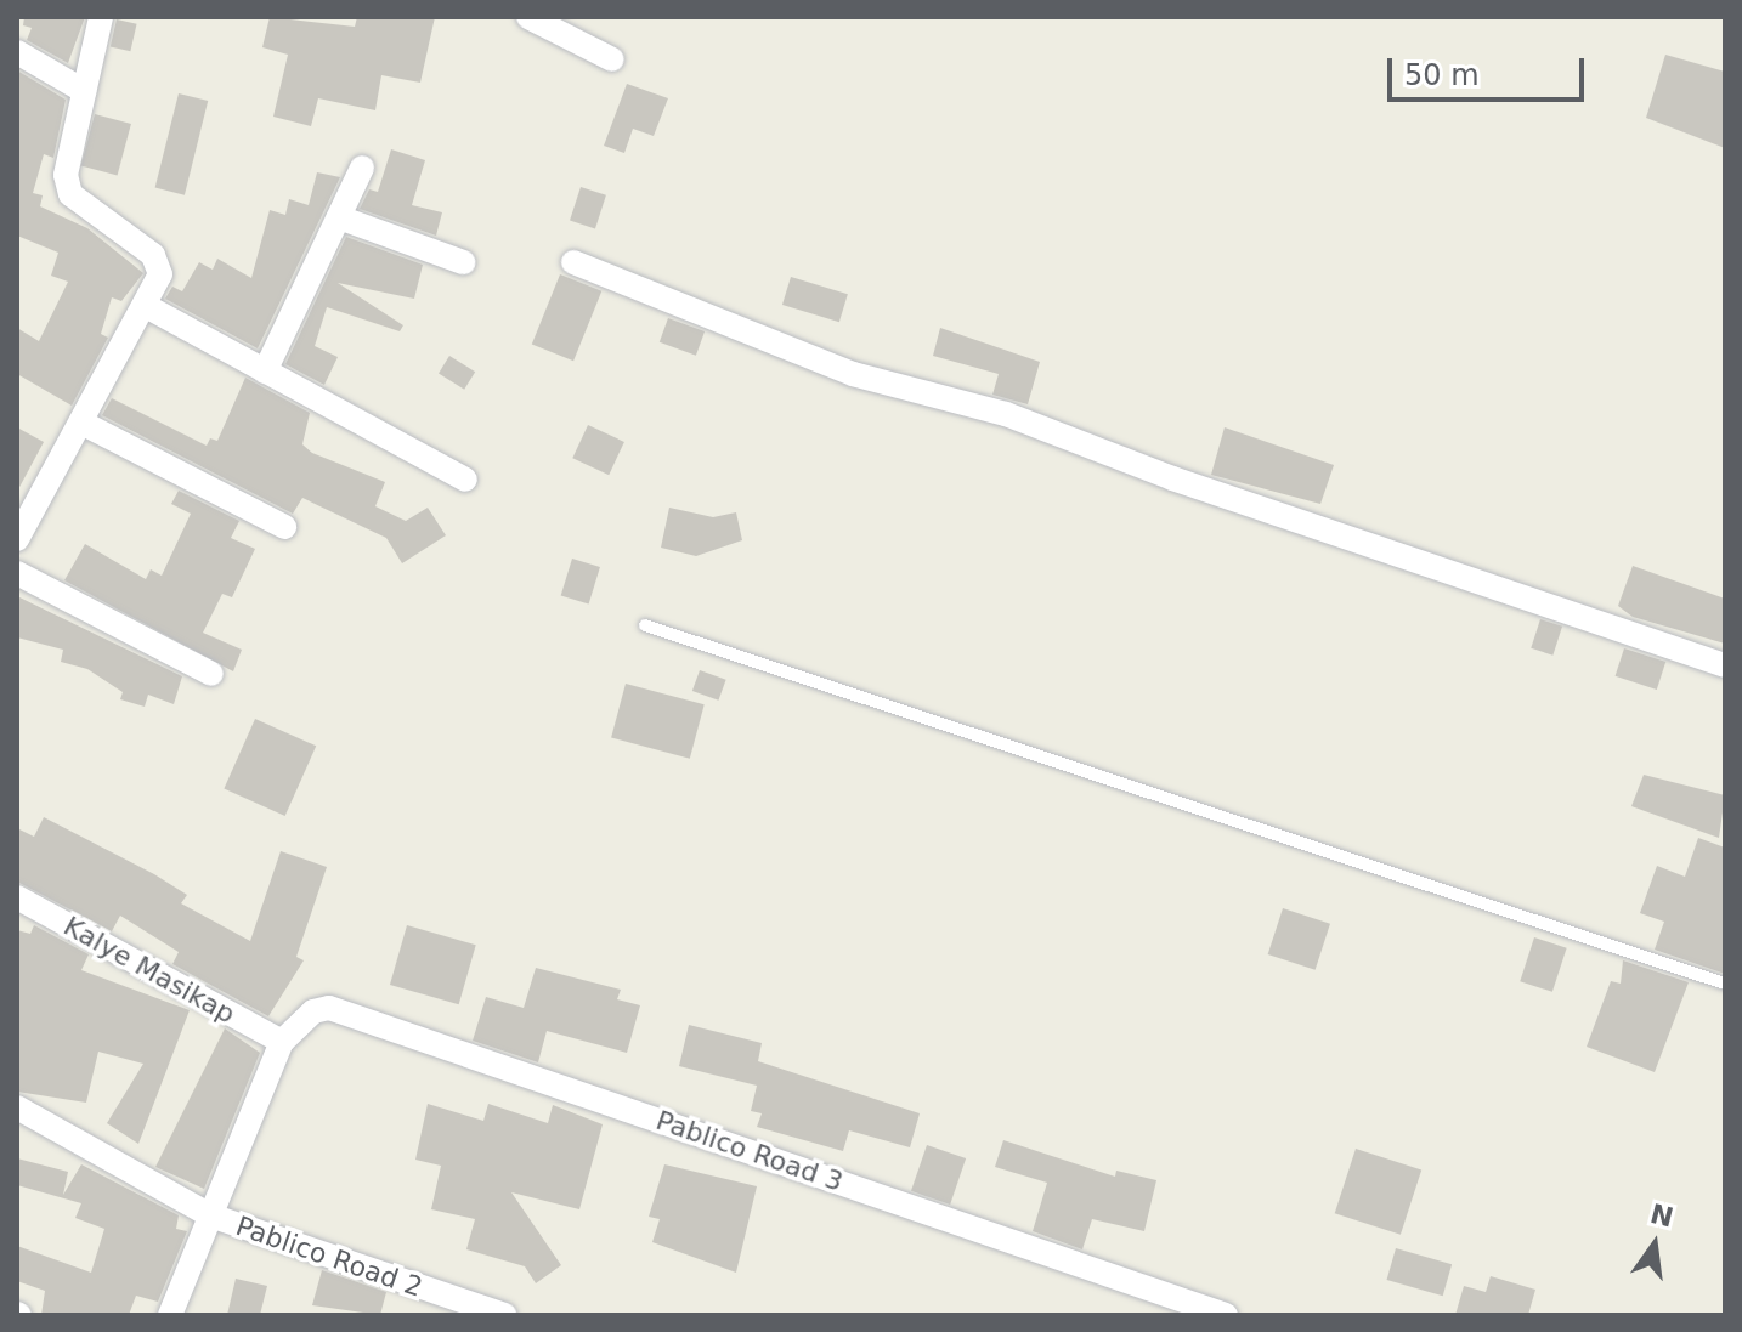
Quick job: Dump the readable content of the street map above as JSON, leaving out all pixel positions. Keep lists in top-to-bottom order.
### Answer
{
  "streets": {
    "street": ["Kalye Masikap", "Pablico Road 3", "Pablico Road 2"]
  },
  "crossings": [
    ["Kalye Masikap", "Pablico Road 3"]
  ],
  "scale_bar": "50 m",
  "north": "top"
}
